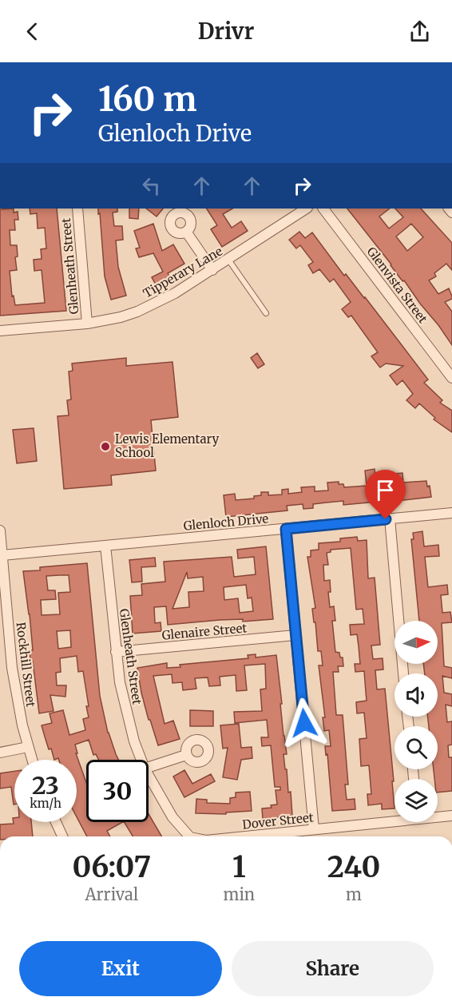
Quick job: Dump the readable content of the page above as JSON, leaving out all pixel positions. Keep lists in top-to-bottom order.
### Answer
{
  "streets": {
    "street": [
      "Glenheath Street",
      "Tipperary Lane",
      "Glenvista Street",
      "Glenloch Drive",
      "Glenaire Street",
      "Rockhill Street",
      "Dover Street"
    ]
  },
  "crossings": [
    ["Glenheath Street", "Tipperary Lane"],
    ["Glenheath Street", "Glenloch Drive"],
    ["Glenheath Street", "Glenaire Street"],
    ["Glenloch Drive", "Rockhill Street"]
  ],
  "places": ["Lewis Elementary School"],
  "north": "right",
  "page": {
    "header": "Drivr",
    "turn": ["160 m", "Glenloch Drive"],
    "speed": "23 km/h",
    "limit": "30",
    "eta": [
      "06:07",
      "Arrival",
      "1",
      "min",
      "240",
      "m"
    ],
    "buttons": ["Exit", "Share"]
  }
}
